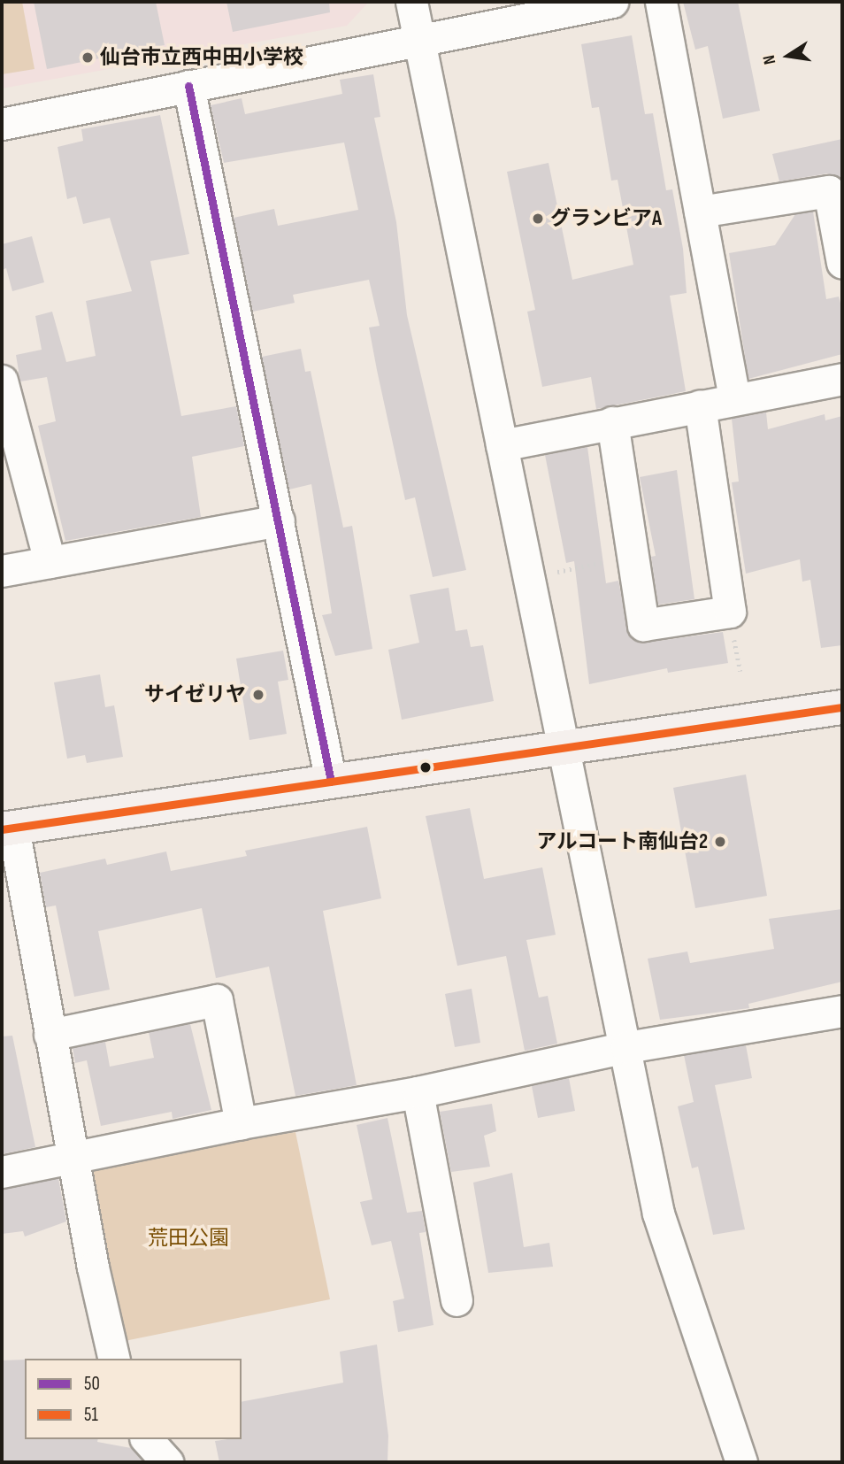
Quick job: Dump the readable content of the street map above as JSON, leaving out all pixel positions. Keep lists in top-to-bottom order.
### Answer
{
  "parks": ["荒田公園"],
  "places": [
    "仙台市立西中田小学校",
    "グランビアA",
    "サイゼリヤ",
    "アルコート南仙台2"
  ],
  "lines": ["transit line 50", "transit line 51"],
  "legend": ["50", "51"],
  "north": "left"
}
